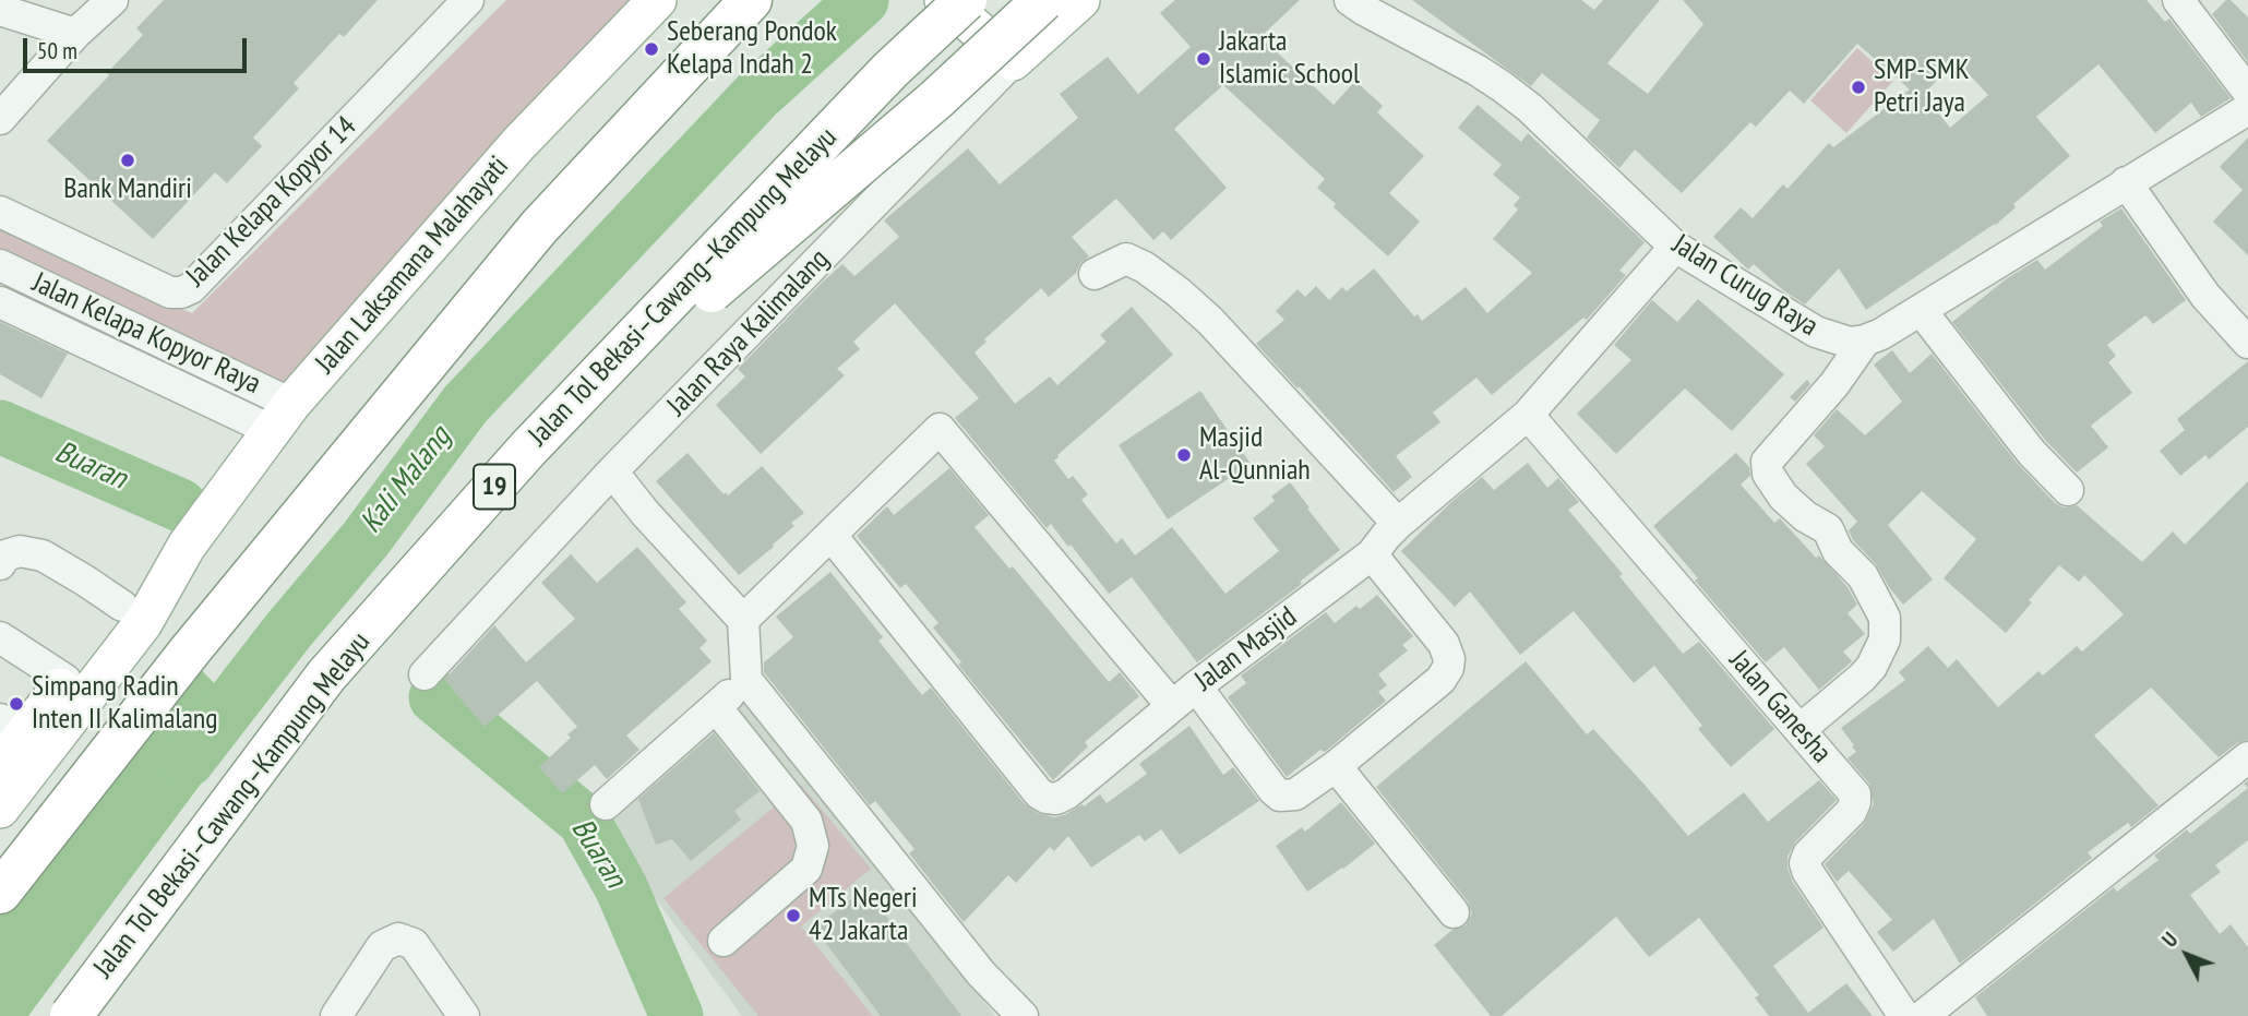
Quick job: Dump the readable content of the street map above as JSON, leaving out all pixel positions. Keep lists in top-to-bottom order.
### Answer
{
  "streets": {
    "highway": ["Jalan Tol Bekasi–Cawang–Kampung Melayu", "19"],
    "main road": ["Jalan Laksamana Malahayati", "Jalan Raya Kalimalang"],
    "street": [
      "Jalan Kelapa Kopyor 14",
      "Jalan Curug Raya",
      "Jalan Kelapa Kopyor Raya",
      "Jalan Masjid",
      "Jalan Ganesha"
    ]
  },
  "crossings": [
    ["Jalan Laksamana Malahayati", "Jalan Kelapa Kopyor Raya"],
    ["Jalan Curug Raya", "Jalan Masjid"],
    ["Jalan Masjid", "Jalan Ganesha"]
  ],
  "water": ["Buaran", "Kali Malang"],
  "places": [
    "Seberang Pondok Kelapa Indah 2",
    "Jakarta Islamic School",
    "SMP-SMK Petri Jaya",
    "Bank Mandiri",
    "Masjid Al-Qunniah",
    "Simpang Radin Inten II Kalimalang",
    "MTs Negeri 42 Jakarta"
  ],
  "scale_bar": "50 m",
  "north": "top left"
}
